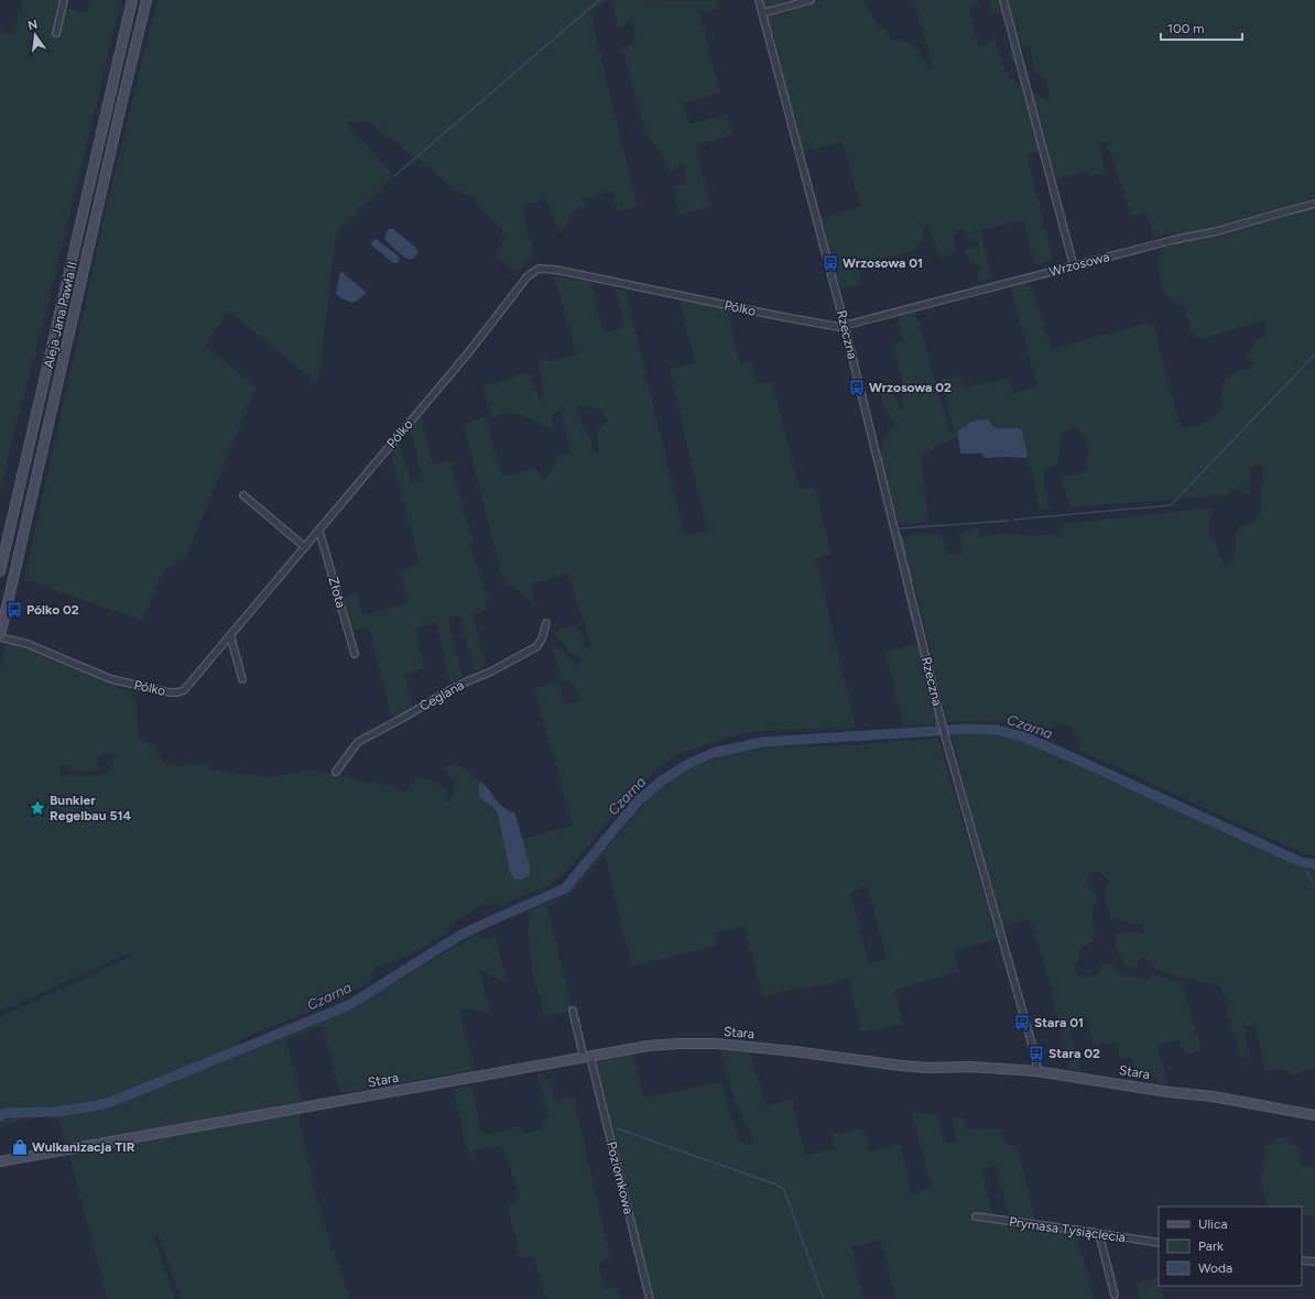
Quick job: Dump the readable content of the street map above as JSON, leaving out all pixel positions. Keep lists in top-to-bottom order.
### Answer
{
  "streets": {
    "street": [
      "Wrzosowa",
      "Pólko",
      "Aleja Jana Pawła II",
      "Rzeczna",
      "Złota",
      "Ceglana",
      "Stara",
      "Poziomkowa",
      "Prymasa Tysiąclecia"
    ]
  },
  "crossings": [
    ["Wrzosowa", "Pólko"],
    ["Wrzosowa", "Rzeczna"],
    ["Pólko", "Aleja Jana Pawła II"],
    ["Pólko", "Rzeczna"],
    ["Pólko", "Złota"],
    ["Rzeczna", "Stara"],
    ["Stara", "Poziomkowa"]
  ],
  "water": ["Czarna"],
  "places": {
    "bus stop": [
      "Wrzosowa 01",
      "Wrzosowa 02",
      "Pólko 02",
      "Stara 01",
      "Stara 02"
    ],
    "place": ["Bunkier Regelbau 514"],
    "shop": ["Wulkanizacja TIR"]
  },
  "legend": ["Ulica", "Park", "Woda"],
  "scale_bar": "100 m",
  "north": "top"
}
